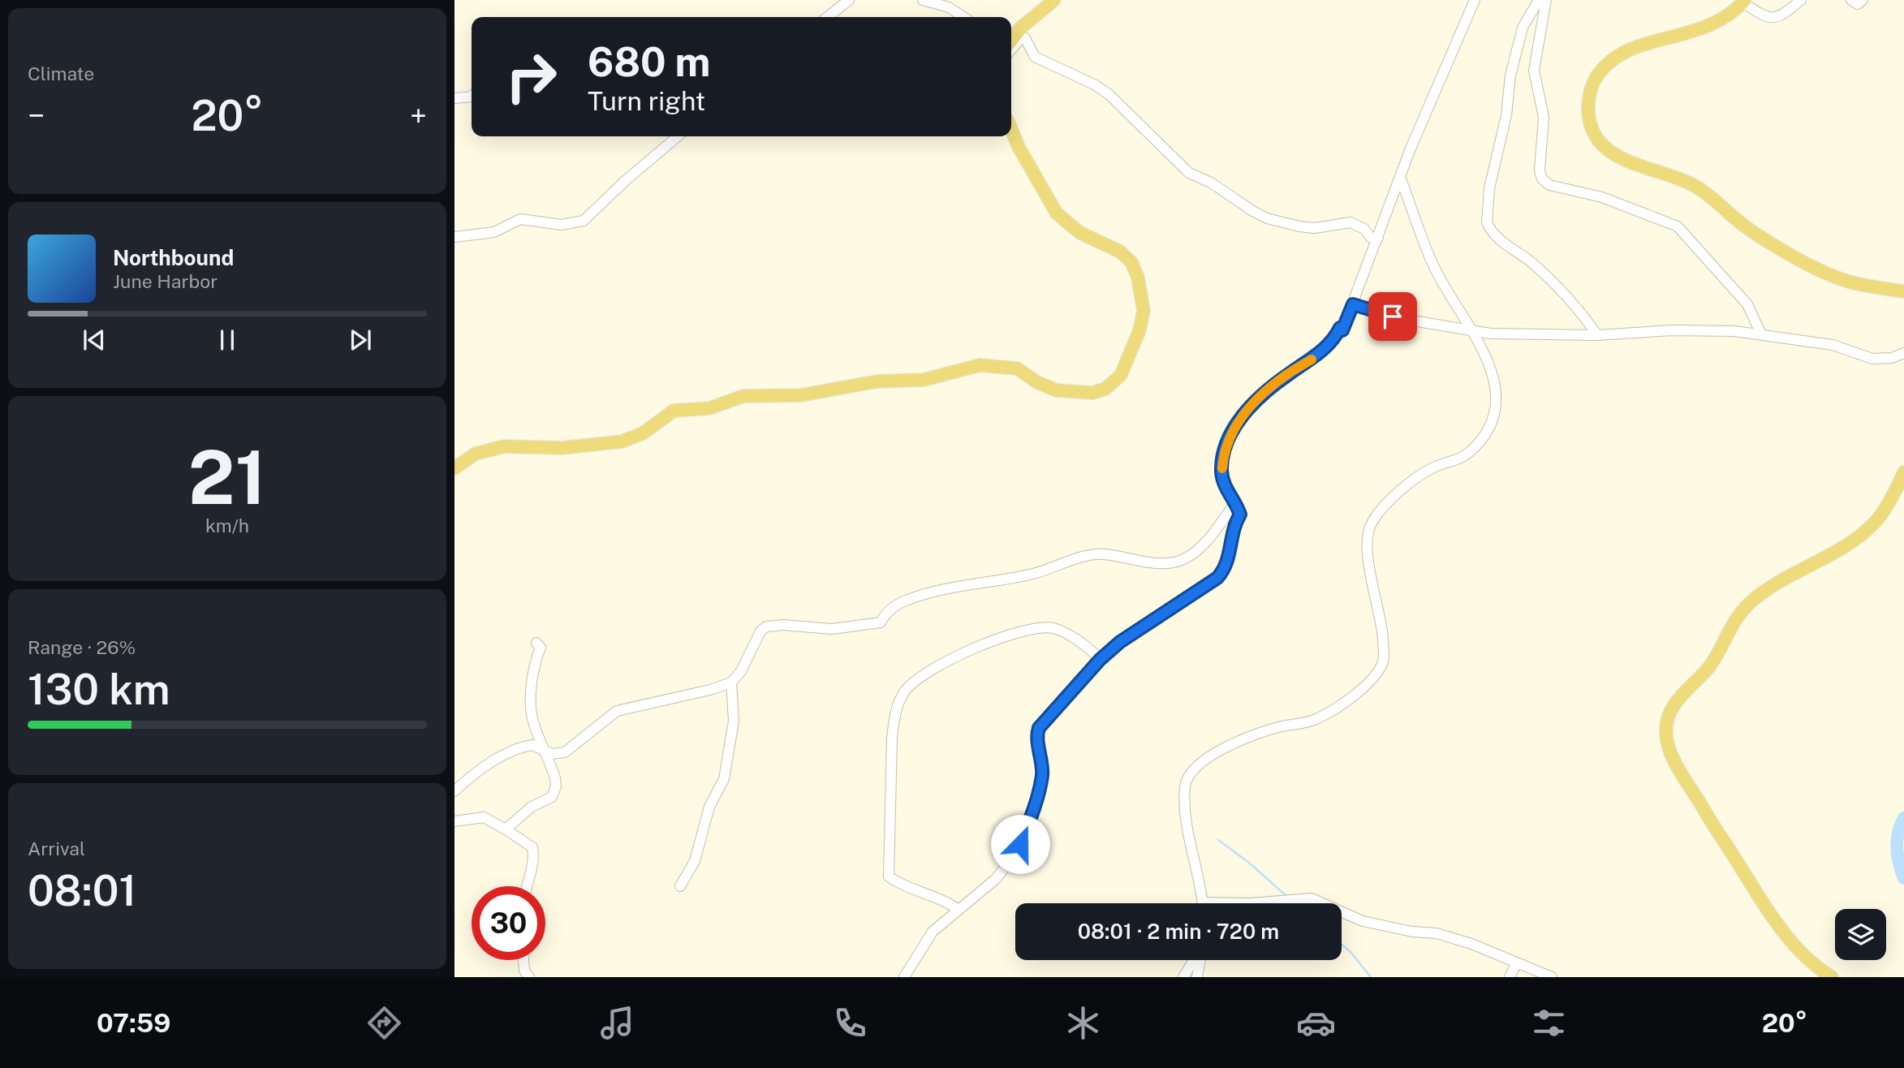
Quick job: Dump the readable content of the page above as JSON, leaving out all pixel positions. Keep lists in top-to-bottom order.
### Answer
{
  "page": {
    "tile": [
      "Climate",
      ["21", "km/h"],
      ["Range · 26%", "130 km"],
      ["Arrival", "08:01"]
    ],
    "turn": ["680 m", "Turn right"],
    "heat": ["−", "20°", "+"],
    "song": ["Northbound", "June Harbor"],
    "limit": "30",
    "trip": "08:01 · 2 min · 720 m",
    "tabs": ["07:59", "20°"]
  }
}
